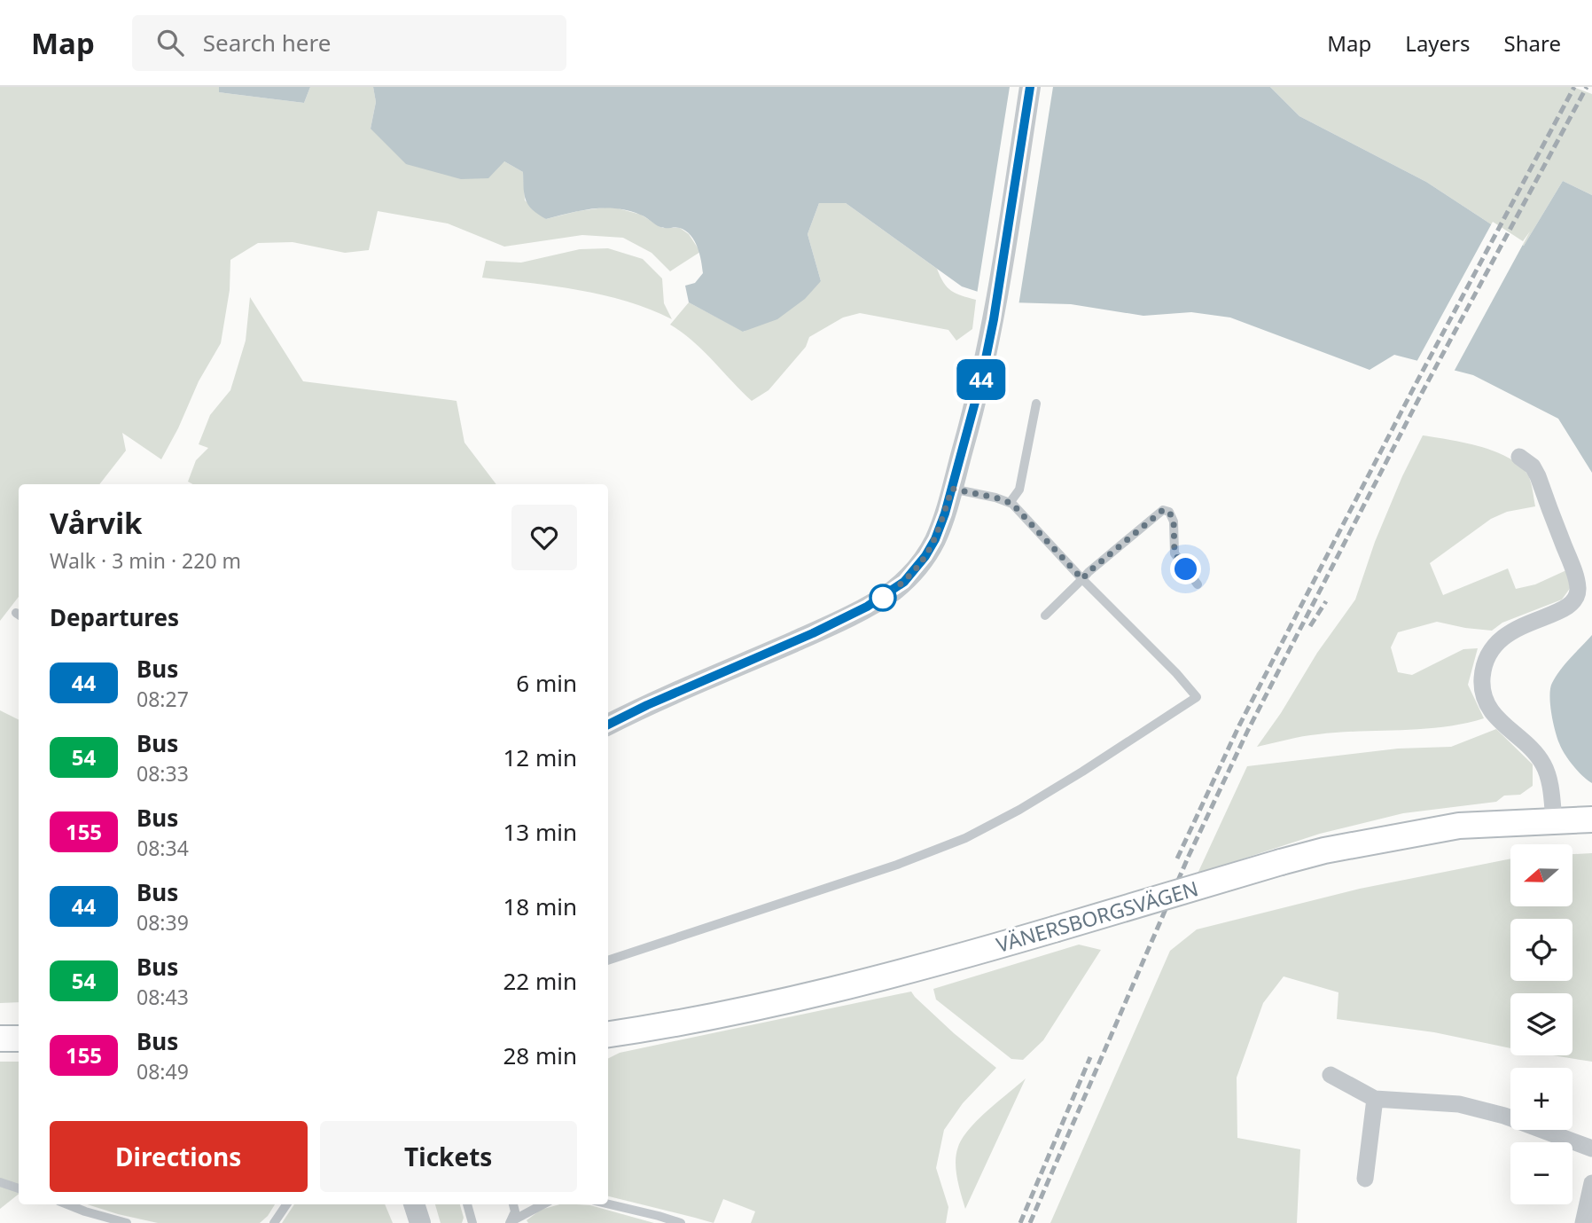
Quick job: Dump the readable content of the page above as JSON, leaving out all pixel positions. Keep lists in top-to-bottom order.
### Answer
{
  "streets": {
    "main road": ["VÄNERSBORGSVÄGEN"]
  },
  "lines": ["bus line 44"],
  "north": "left",
  "page": {
    "header": "Map",
    "search": "Search here",
    "nav": ["Map", "Layers", "Share"],
    "on_map": "44",
    "heading": [
      ["Vårvik", "Walk · 3 min · 220 m"],
      "Departures"
    ],
    "list": [
      {
        "mark": "44",
        "name": "Bus",
        "note": "08:27",
        "value": "6 min"
      },
      {
        "mark": "54",
        "name": "Bus",
        "note": "08:33",
        "value": "12 min"
      },
      {
        "mark": "155",
        "name": "Bus",
        "note": "08:34",
        "value": "13 min"
      },
      {
        "mark": "44",
        "name": "Bus",
        "note": "08:39",
        "value": "18 min"
      },
      {
        "mark": "54",
        "name": "Bus",
        "note": "08:43",
        "value": "22 min"
      },
      {
        "mark": "155",
        "name": "Bus",
        "note": "08:49",
        "value": "28 min"
      }
    ],
    "map_buttons": ["+", "−"],
    "buttons": ["Directions", "Tickets"]
  }
}
